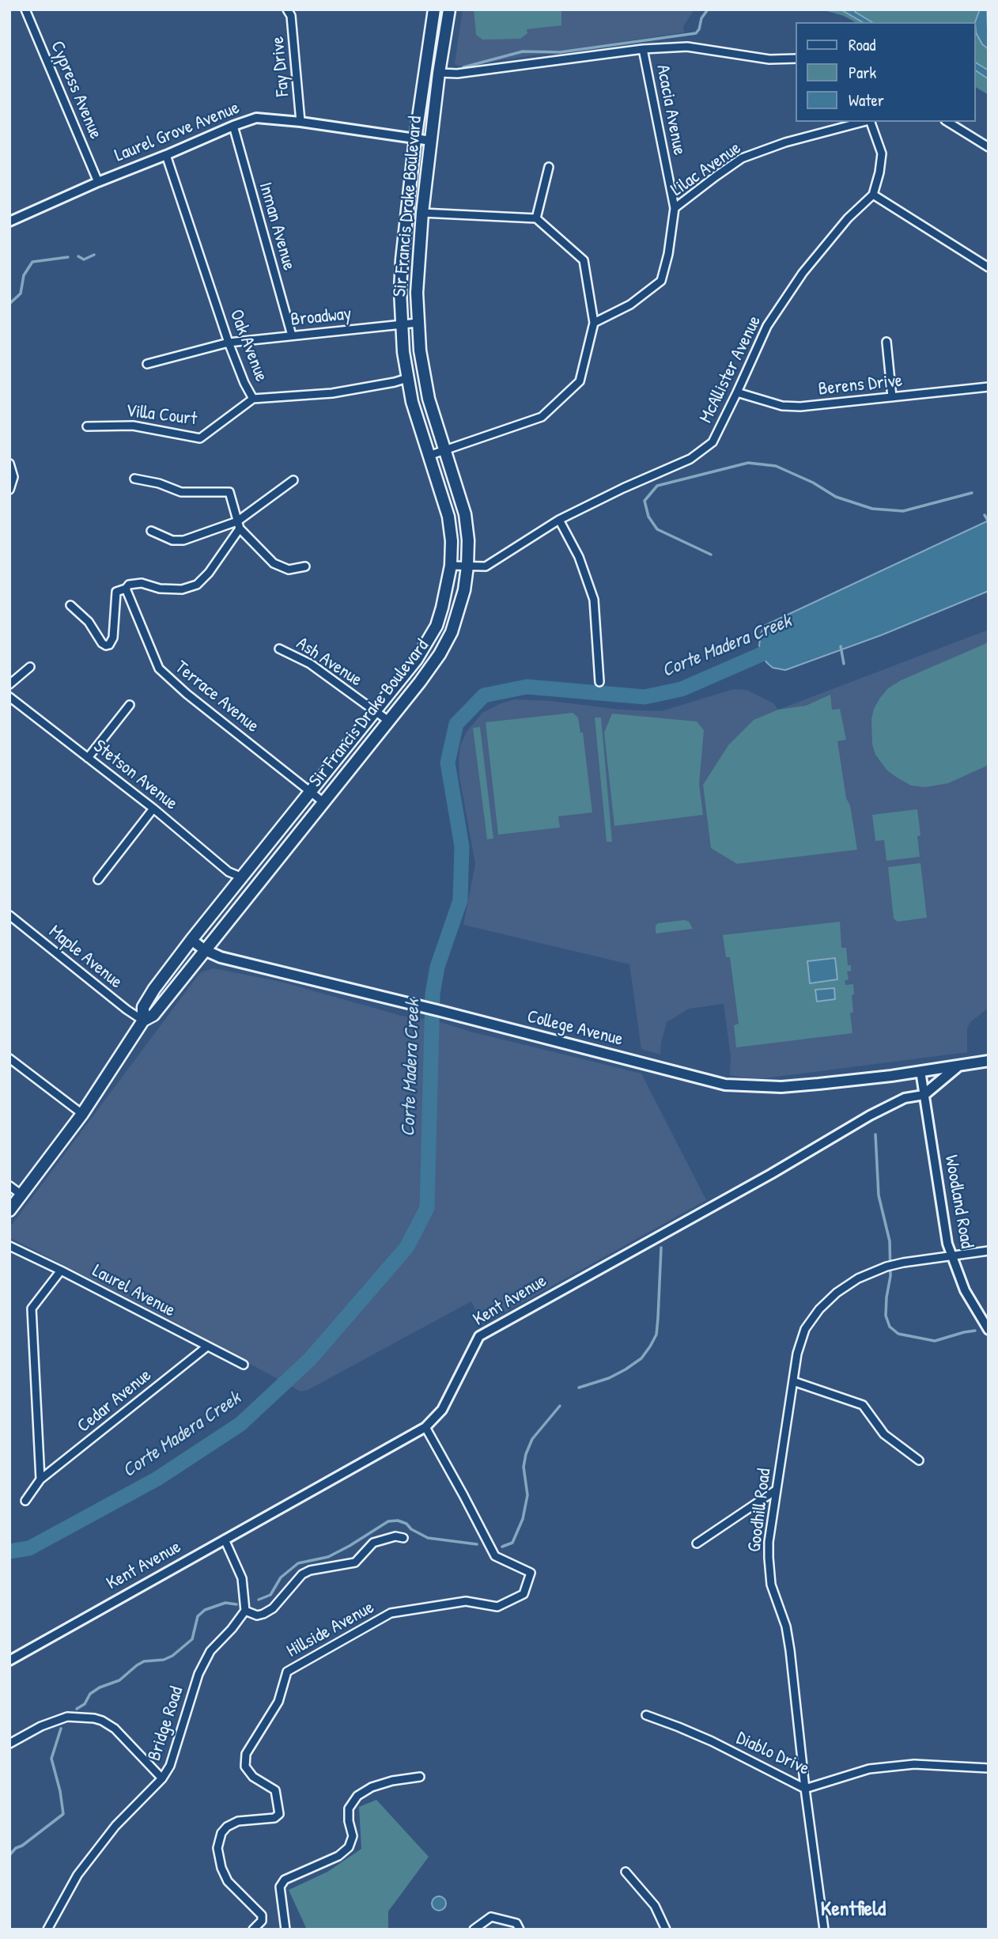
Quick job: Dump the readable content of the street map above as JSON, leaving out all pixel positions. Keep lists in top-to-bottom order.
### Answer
{
  "streets": {
    "main road": ["Sir Francis Drake Boulevard", "College Avenue"],
    "street": [
      "Fay Drive",
      "Cypress Avenue",
      "Acacia Avenue",
      "Laurel Grove Avenue",
      "Lilac Avenue",
      "Inman Avenue",
      "Broadway",
      "Oak Avenue",
      "McAllister Avenue",
      "Berens Drive",
      "Villa Court",
      "Ash Avenue",
      "Terrace Avenue",
      "Stetson Avenue",
      "Maple Avenue",
      "Woodland Road",
      "Laurel Avenue",
      "Kent Avenue",
      "Cedar Avenue",
      "Goodhill Road",
      "Hillside Avenue",
      "Bridge Road",
      "Diablo Drive"
    ]
  },
  "crossings": [
    ["Fay Drive", "Laurel Grove Avenue"],
    ["Cypress Avenue", "Laurel Grove Avenue"],
    ["Acacia Avenue", "Lilac Avenue"],
    ["Laurel Grove Avenue", "Sir Francis Drake Boulevard"],
    ["Laurel Grove Avenue", "Inman Avenue"],
    ["Laurel Grove Avenue", "Oak Avenue"],
    ["Sir Francis Drake Boulevard", "Broadway"],
    ["Sir Francis Drake Boulevard", "Oak Avenue"],
    ["Sir Francis Drake Boulevard", "McAllister Avenue"],
    ["Sir Francis Drake Boulevard", "Ash Avenue"],
    ["Sir Francis Drake Boulevard", "Terrace Avenue"],
    ["Sir Francis Drake Boulevard", "Stetson Avenue"],
    ["Sir Francis Drake Boulevard", "Maple Avenue"],
    ["Sir Francis Drake Boulevard", "College Avenue"],
    ["Inman Avenue", "Broadway"],
    ["Broadway", "Oak Avenue"],
    ["Oak Avenue", "Villa Court"],
    ["McAllister Avenue", "Berens Drive"],
    ["College Avenue", "Woodland Road"],
    ["Woodland Road", "Kent Avenue"],
    ["Woodland Road", "Goodhill Road"],
    ["Laurel Avenue", "Cedar Avenue"],
    ["Kent Avenue", "Hillside Avenue"],
    ["Goodhill Road", "Diablo Drive"]
  ],
  "districts": ["Kentfield"],
  "water": ["Corte Madera Creek"],
  "legend": ["Road", "Park", "Water"]
}
